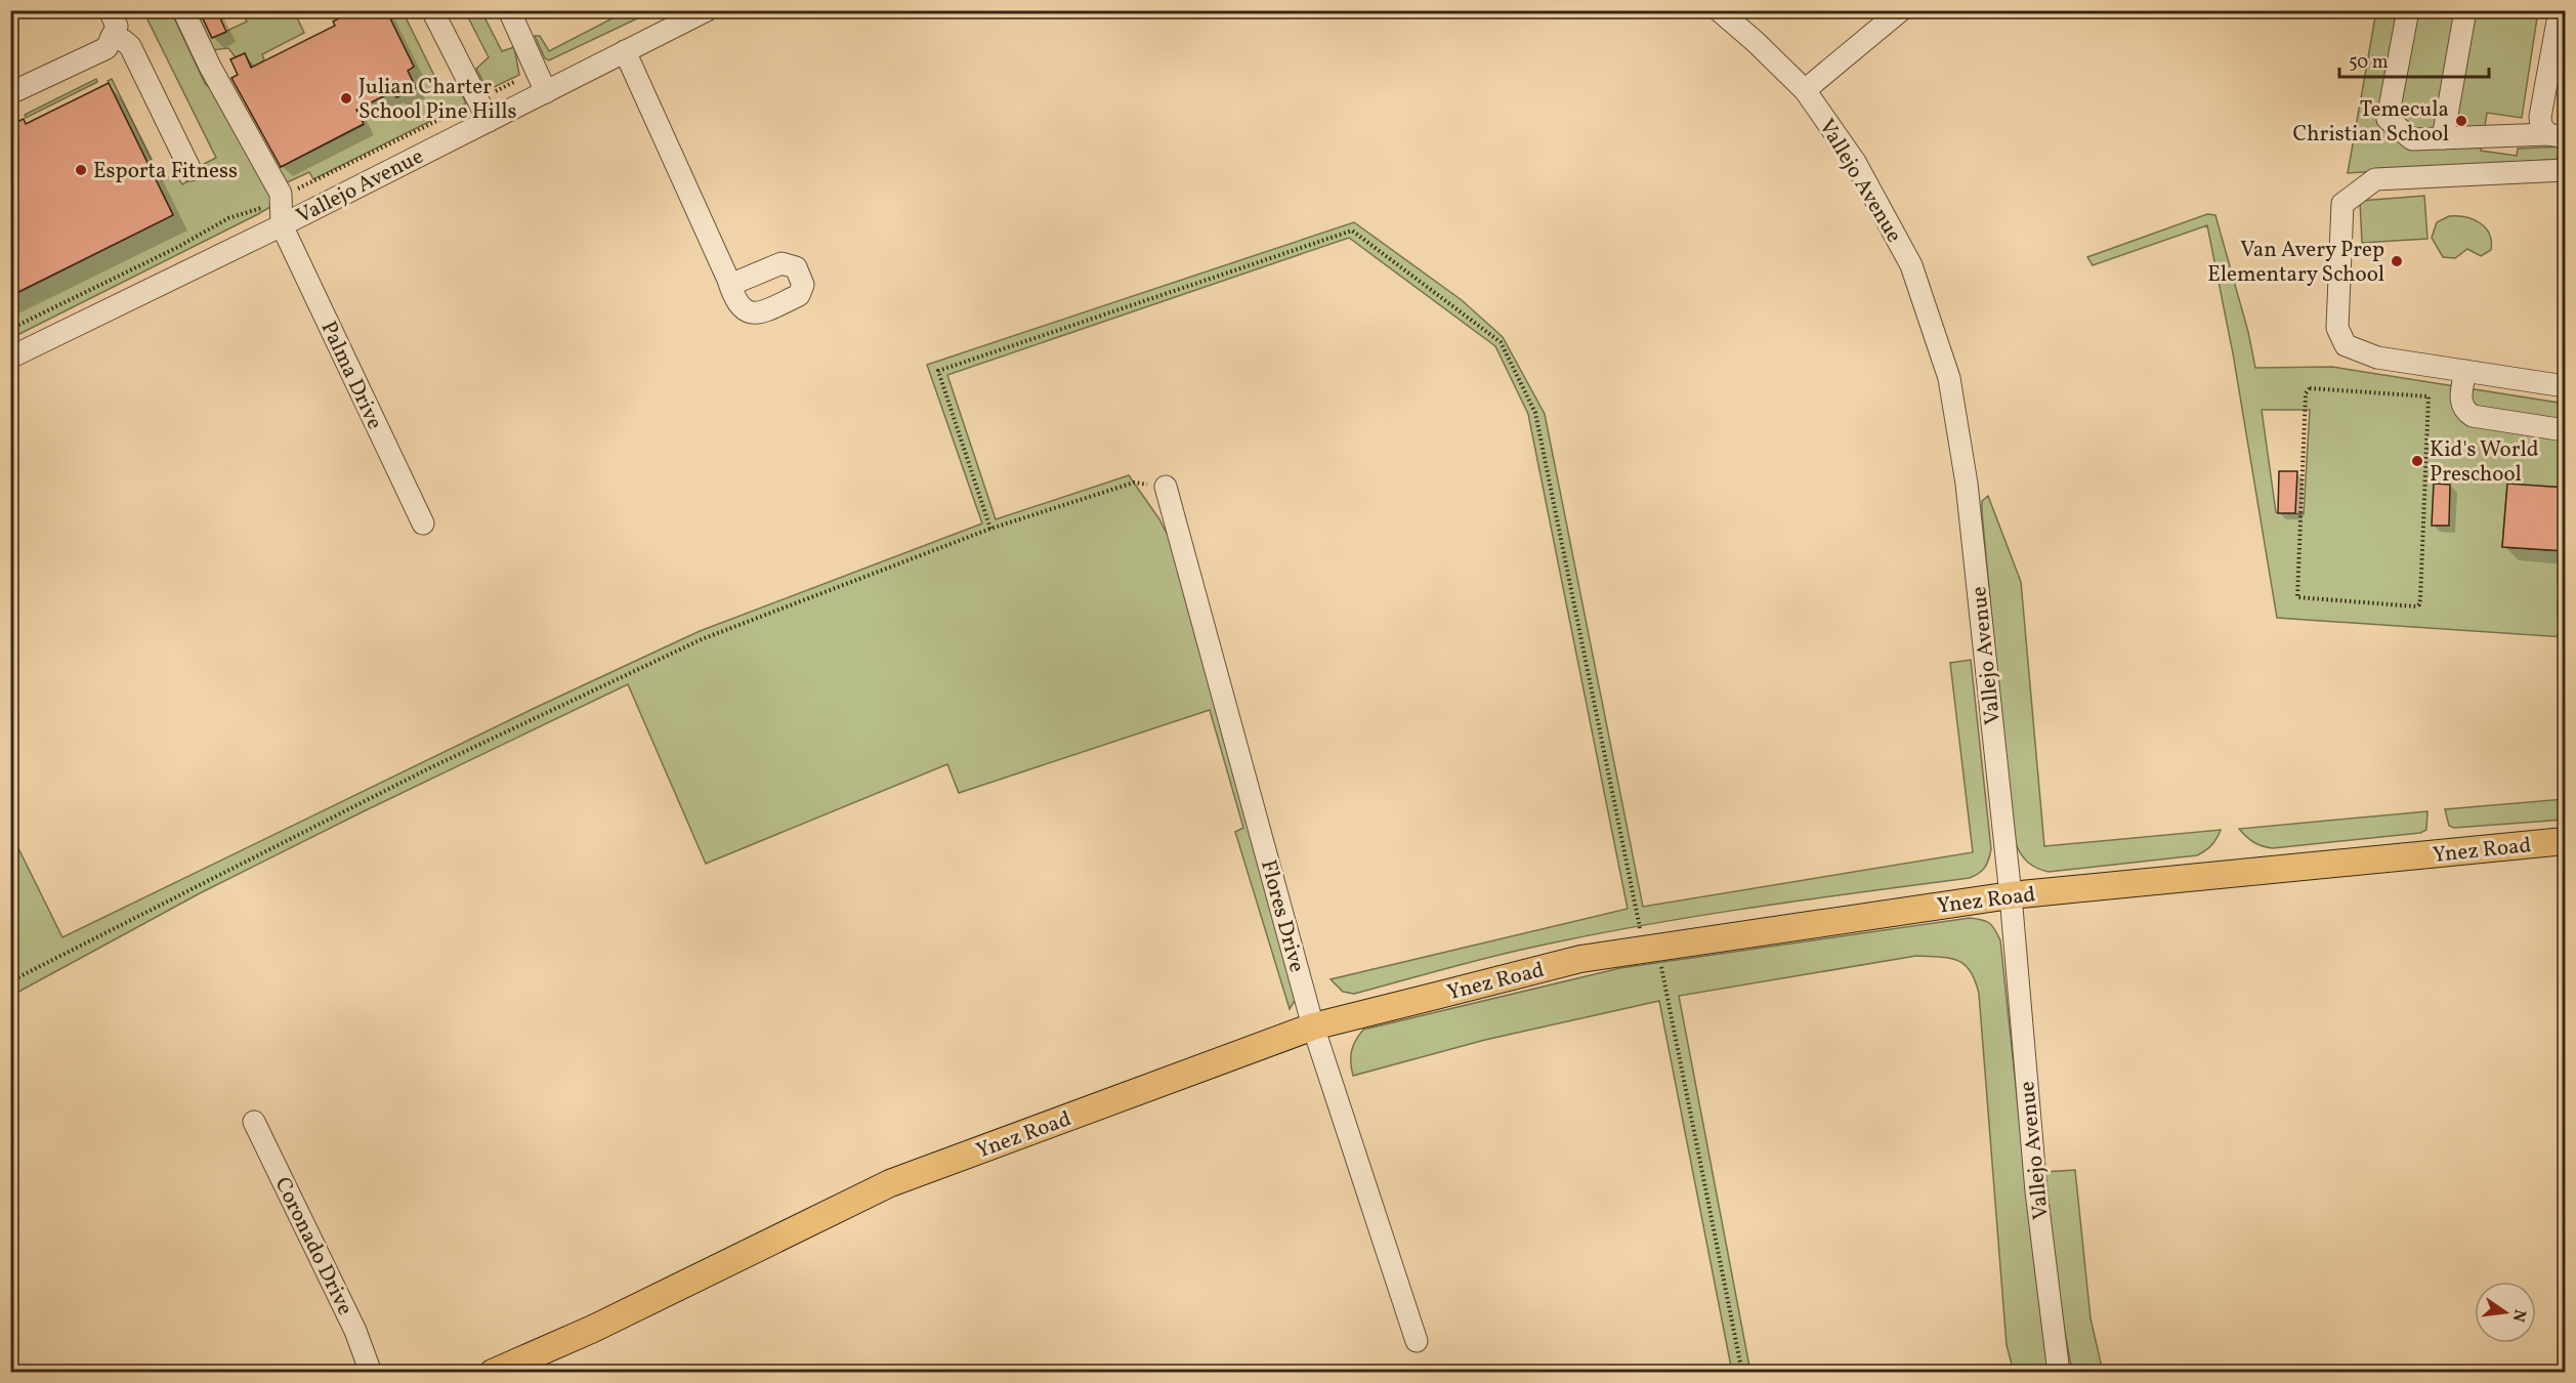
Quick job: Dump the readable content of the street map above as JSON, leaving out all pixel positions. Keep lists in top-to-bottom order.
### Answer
{
  "streets": {
    "main road": ["Ynez Road"],
    "street": [
      "Vallejo Avenue",
      "Palma Drive",
      "Flores Drive",
      "Coronado Drive"
    ]
  },
  "crossings": [
    ["Vallejo Avenue", "Palma Drive"],
    ["Vallejo Avenue", "Ynez Road"],
    ["Ynez Road", "Flores Drive"]
  ],
  "places": [
    "Julian Charter School Pine Hills",
    "Temecula Christian School",
    "Esporta Fitness",
    "Van Avery Prep Elementary School",
    "Kid's World Preschool"
  ],
  "scale_bar": "50 m",
  "north": "right"
}
